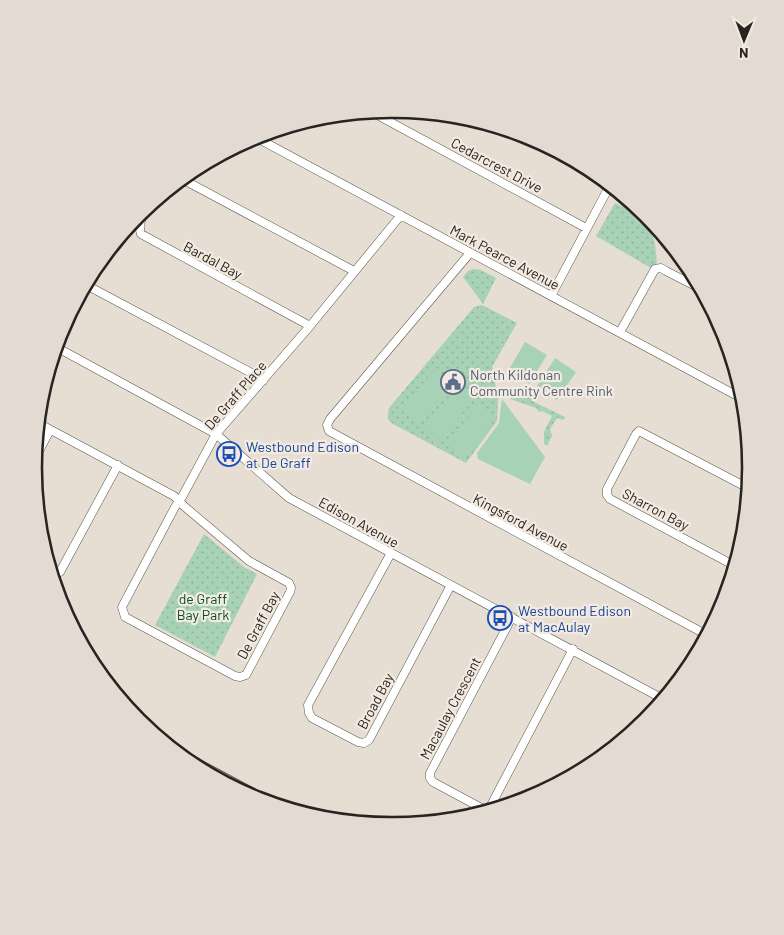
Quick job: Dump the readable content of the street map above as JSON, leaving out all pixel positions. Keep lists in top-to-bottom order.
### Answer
{
  "streets": {
    "street": [
      "Cedarcrest Drive",
      "Mark Pearce Avenue",
      "Bardal Bay",
      "De Graff Place",
      "Sharron Bay",
      "Edison Avenue",
      "Kingsford Avenue",
      "De Graff Bay",
      "Broad Bay",
      "Macaulay Crescent"
    ]
  },
  "crossings": [
    ["Mark Pearce Avenue", "De Graff Place"],
    ["Mark Pearce Avenue", "Kingsford Avenue"],
    ["Bardal Bay", "De Graff Place"],
    ["De Graff Place", "Edison Avenue"],
    ["De Graff Place", "De Graff Bay"],
    ["Edison Avenue", "Broad Bay"],
    ["Edison Avenue", "Macaulay Crescent"]
  ],
  "parks": ["de Graff Bay Park"],
  "places": {
    "public building": ["North Kildonan Community Centre Rink"],
    "bus stop": ["Westbound Edison at De Graff", "Westbound Edison at MacAulay"]
  },
  "north": "bottom"
}
